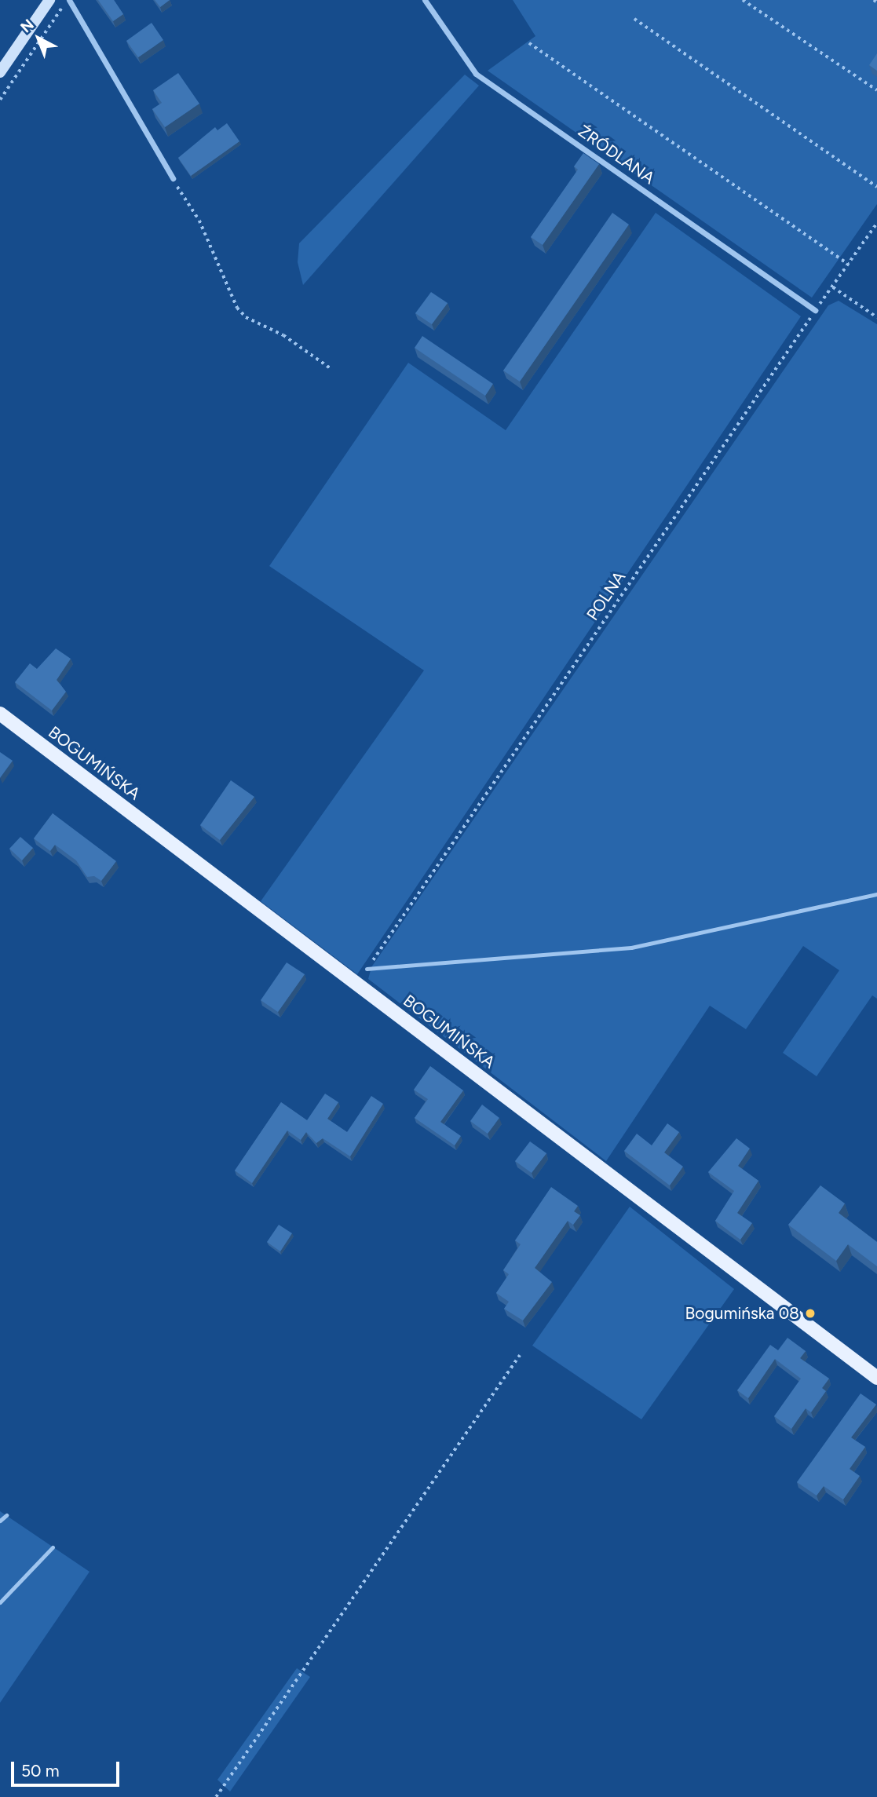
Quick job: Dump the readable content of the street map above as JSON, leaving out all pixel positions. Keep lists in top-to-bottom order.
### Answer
{
  "streets": {
    "main road": ["BOGUMIŃSKA"],
    "street": ["ŹRÓDLANA"],
    "path": ["POLNA"]
  },
  "crossings": [
    ["ŹRÓDLANA", "POLNA"]
  ],
  "places": ["Bogumińska 08"],
  "scale_bar": "50 m",
  "north": "top left"
}
